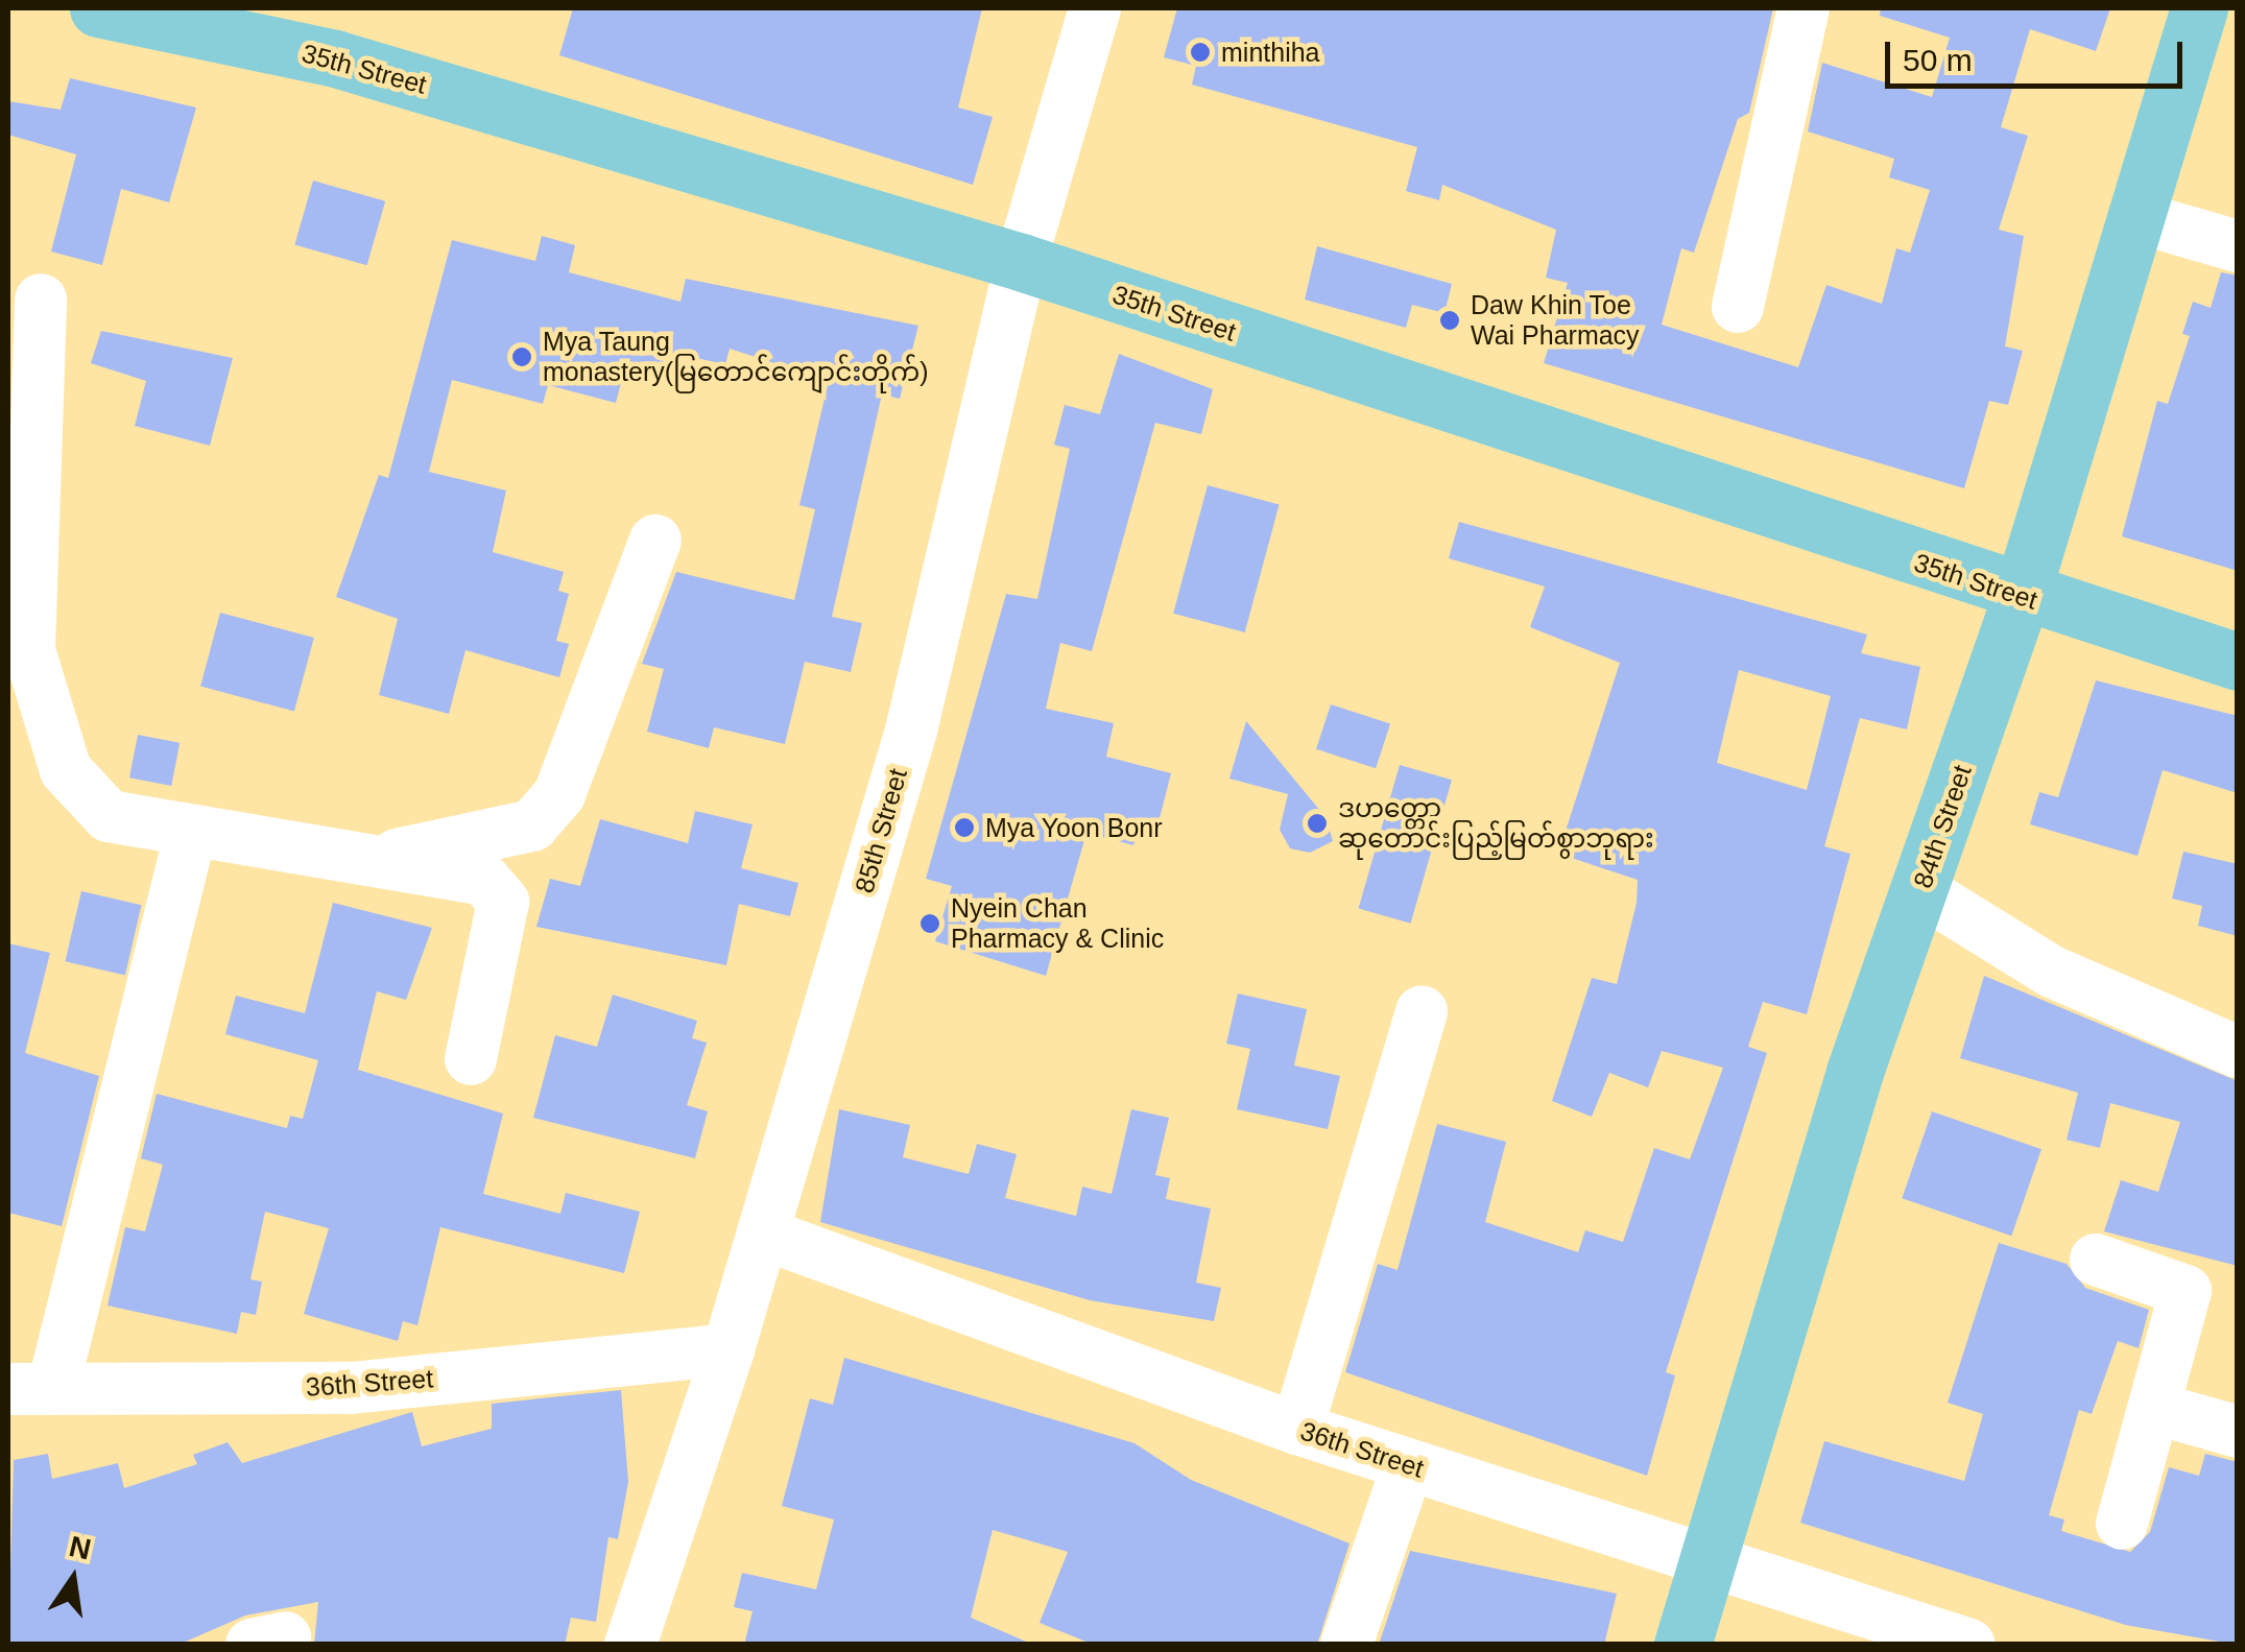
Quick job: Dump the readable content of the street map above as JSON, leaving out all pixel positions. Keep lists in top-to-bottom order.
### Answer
{
  "streets": {
    "main road": ["35th Street", "84th Street"],
    "street": ["85th Street", "36th Street"]
  },
  "crossings": [
    ["35th Street", "84th Street"],
    ["35th Street", "85th Street"],
    ["84th Street", "36th Street"],
    ["85th Street", "36th Street"]
  ],
  "places": [
    "minthiha",
    "Daw Khin Toe Wai Pharmacy",
    "Mya Taung monastery(မြတောင်ကျောင်းတိုက်)",
    "ဒဟတ္တော ဆုတောင်းပြည့်မြတ်စွာဘုရား",
    "Mya Yoon Bonr",
    "Nyein Chan Pharmacy & Clinic"
  ],
  "scale_bar": "50 m",
  "north": "top"
}
